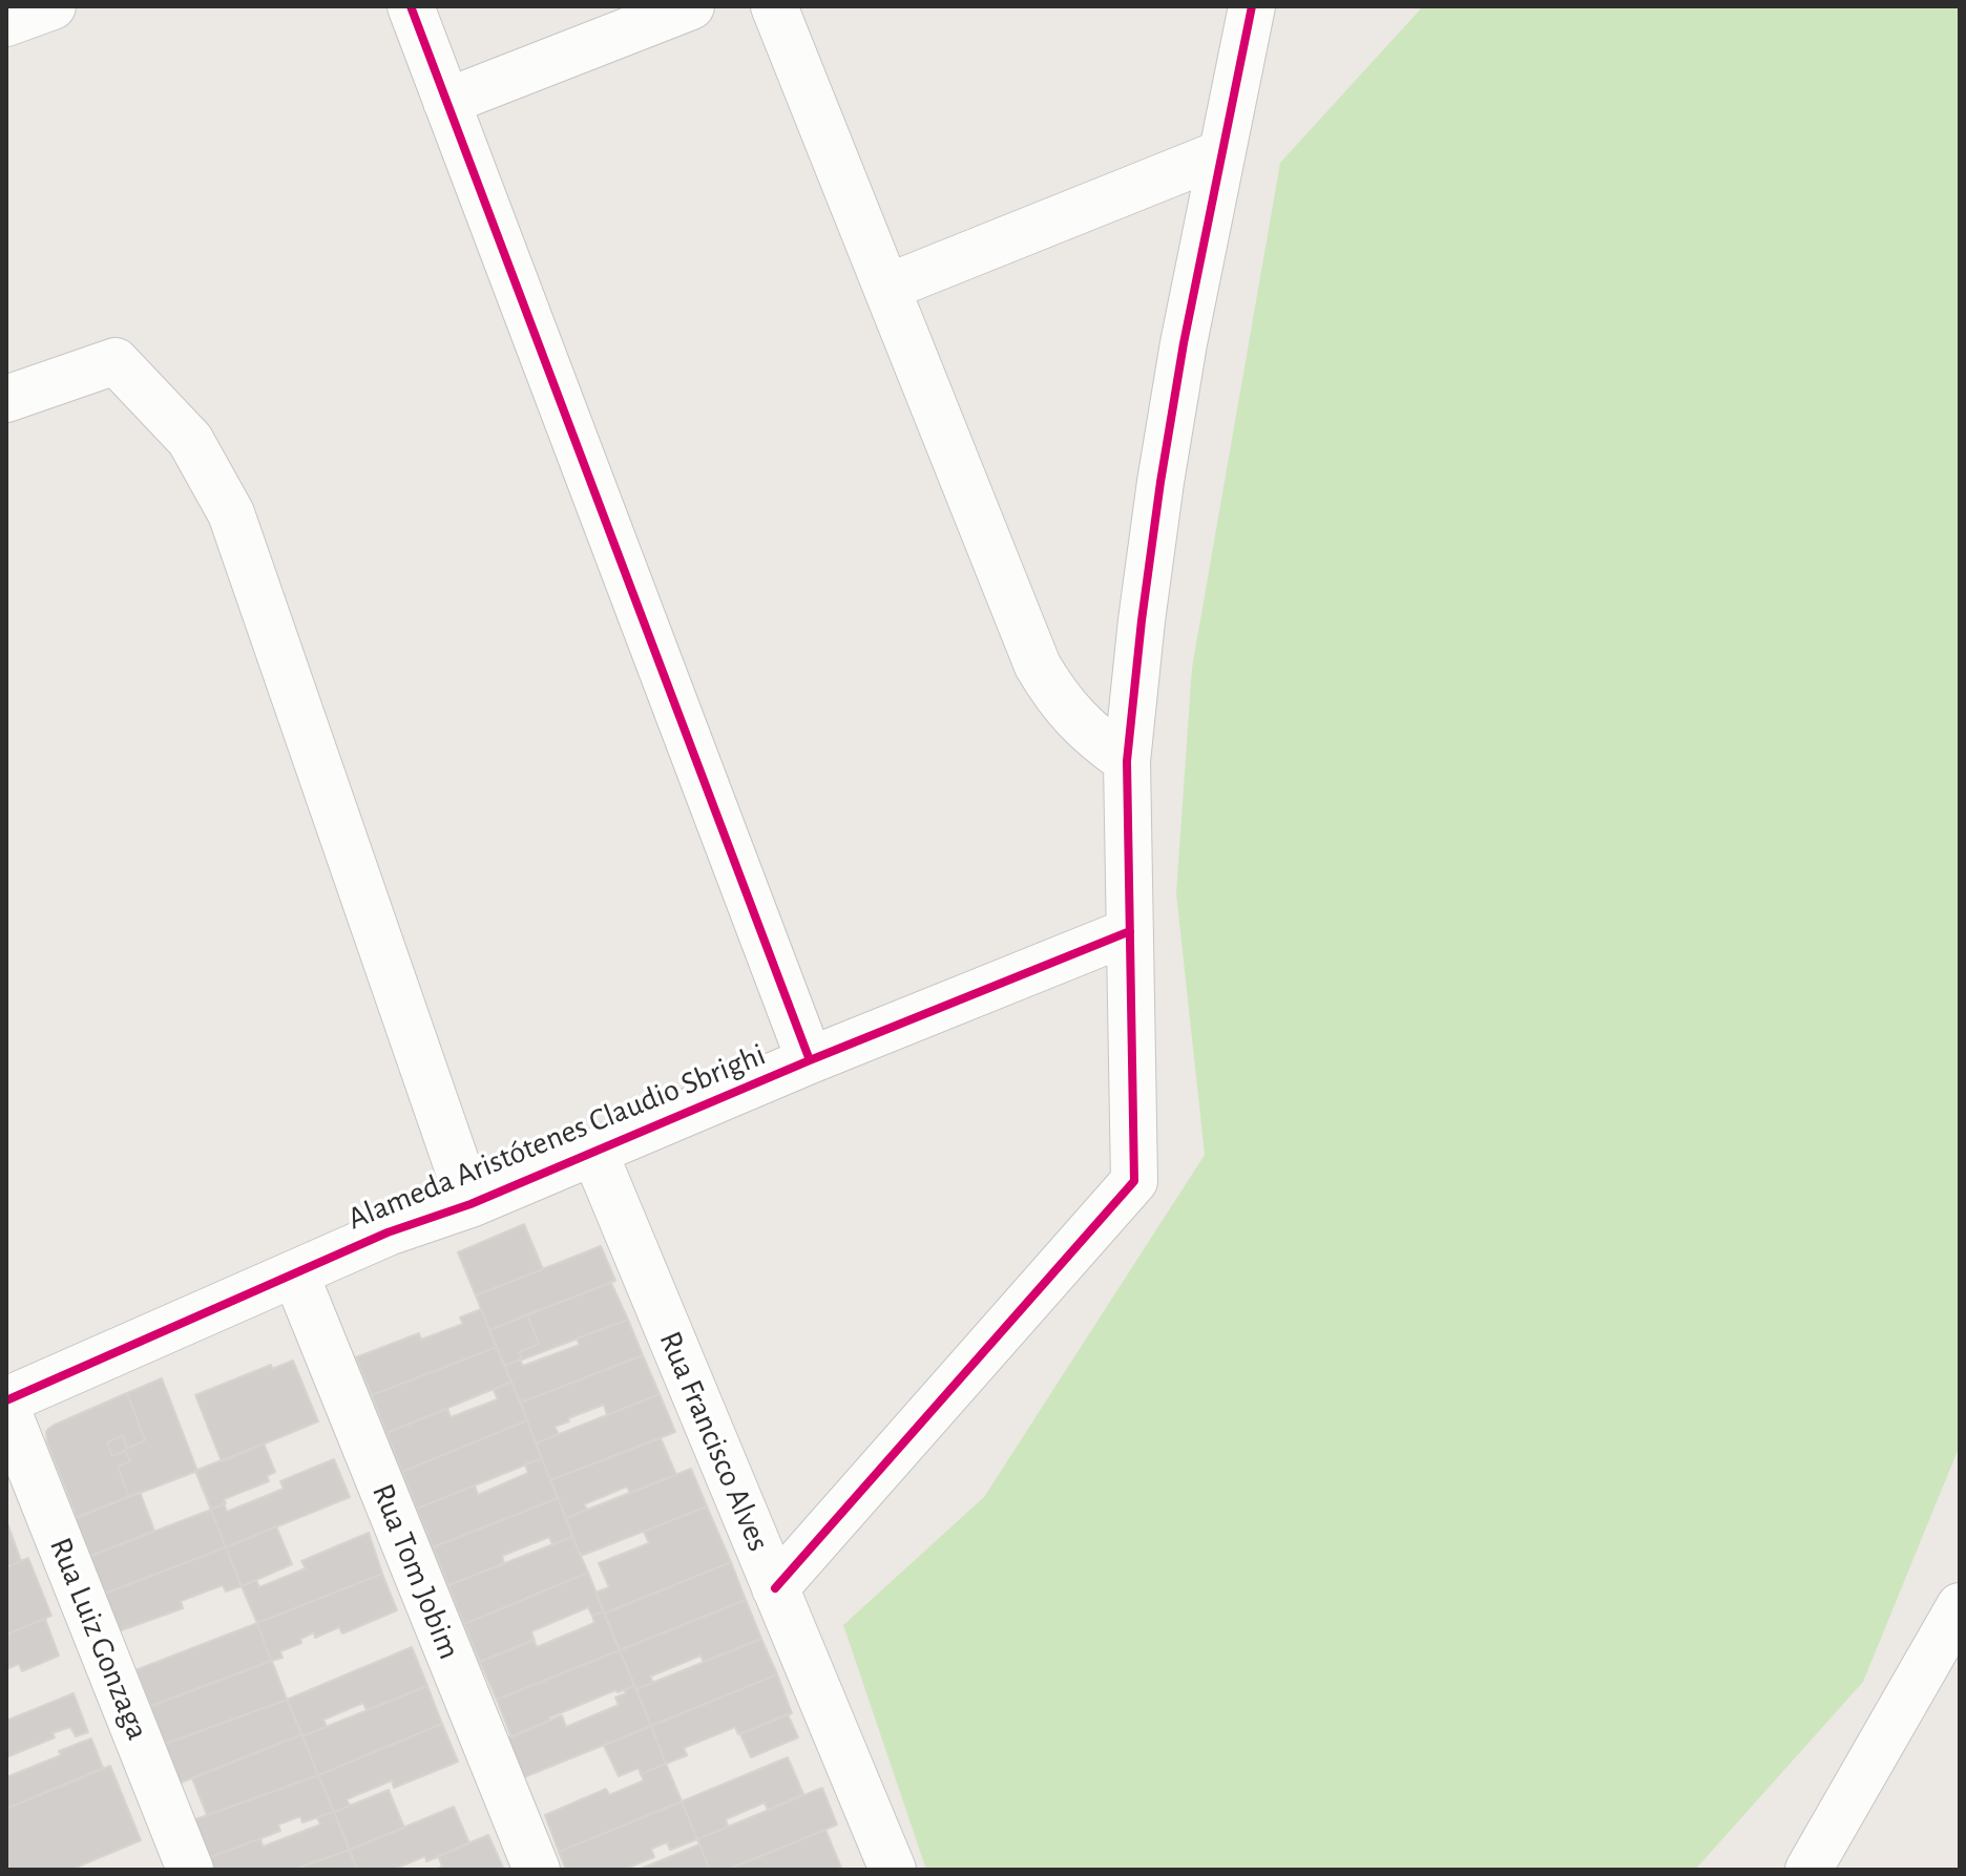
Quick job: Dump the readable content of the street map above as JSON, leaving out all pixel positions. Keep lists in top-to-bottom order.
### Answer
{
  "streets": {
    "street": [
      "Alameda Aristótenes Claudio Sbrighi",
      "Rua Francisco Alves",
      "Rua Tom Jobim",
      "Rua Luiz Gonzaga"
    ]
  },
  "crossings": [
    ["Alameda Aristótenes Claudio Sbrighi", "Rua Francisco Alves"],
    ["Alameda Aristótenes Claudio Sbrighi", "Rua Tom Jobim"]
  ]
}
